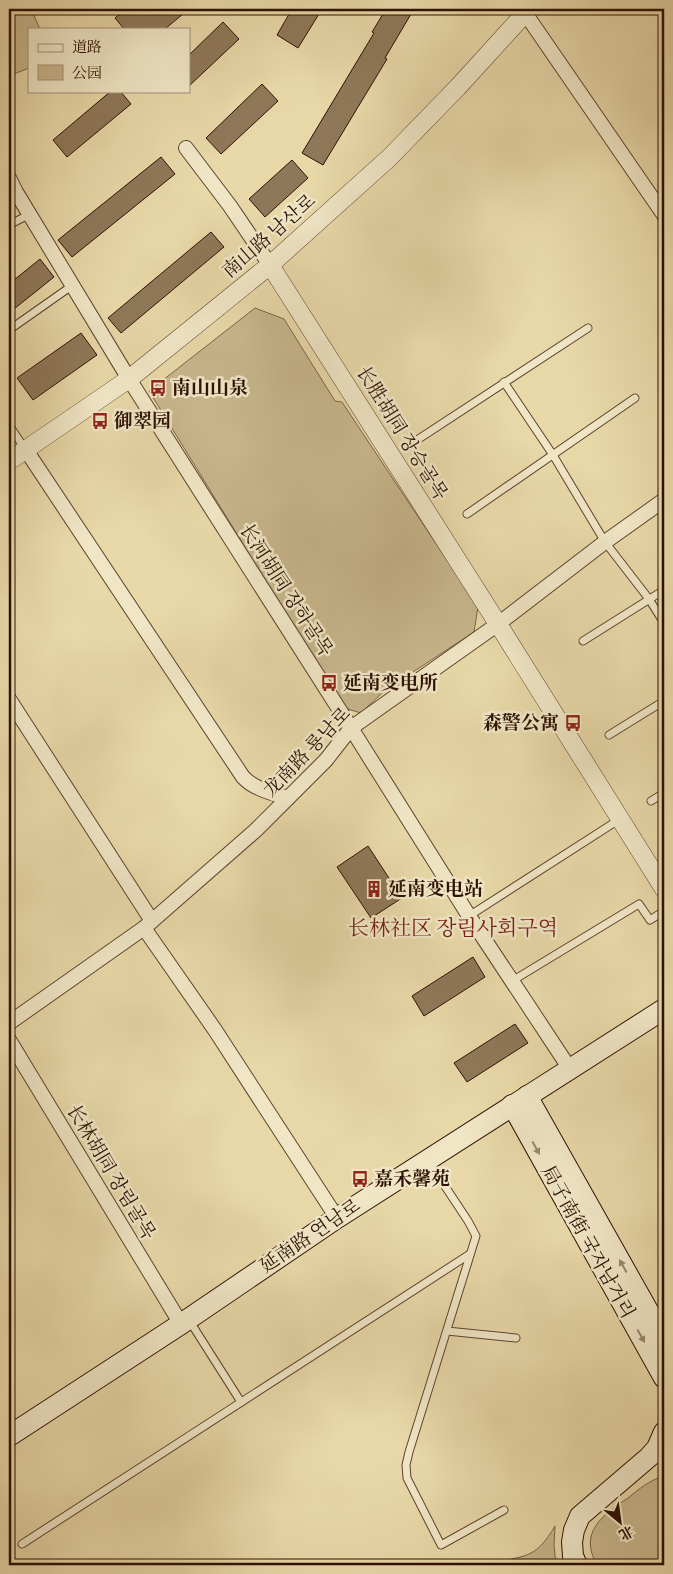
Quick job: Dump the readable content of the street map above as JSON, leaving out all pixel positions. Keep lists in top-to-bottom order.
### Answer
{
  "streets": {
    "main road": ["延南路 연남로", "局子南街 국자남거리"],
    "street": [
      "南山路 남산로",
      "长胜胡同 장승골목",
      "长河胡同 장하골목",
      "龙南路 룡남로",
      "长林胡同 장림골목"
    ]
  },
  "crossings": [
    ["南山路 남산로", "长胜胡同 장승골목"],
    ["南山路 남산로", "长河胡同 장하골목"],
    ["长胜胡同 장승골목", "龙南路 룡남로"],
    ["长河胡同 장하골목", "龙南路 룡남로"],
    ["长河胡同 장하골목", "延南路 연남로"],
    ["长林胡同 장림골목", "延南路 연남로"],
    ["延南路 연남로", "局子南街 국자남거리"]
  ],
  "districts": ["长林社区 장림사회구역"],
  "places": {
    "bus stop": [
      "南山山泉",
      "御翠园",
      "延南变电所",
      "森警公寓",
      "嘉禾馨苑"
    ],
    "building": ["延南变电站"]
  },
  "legend": ["道路", "公园"],
  "north": "bottom right"
}
